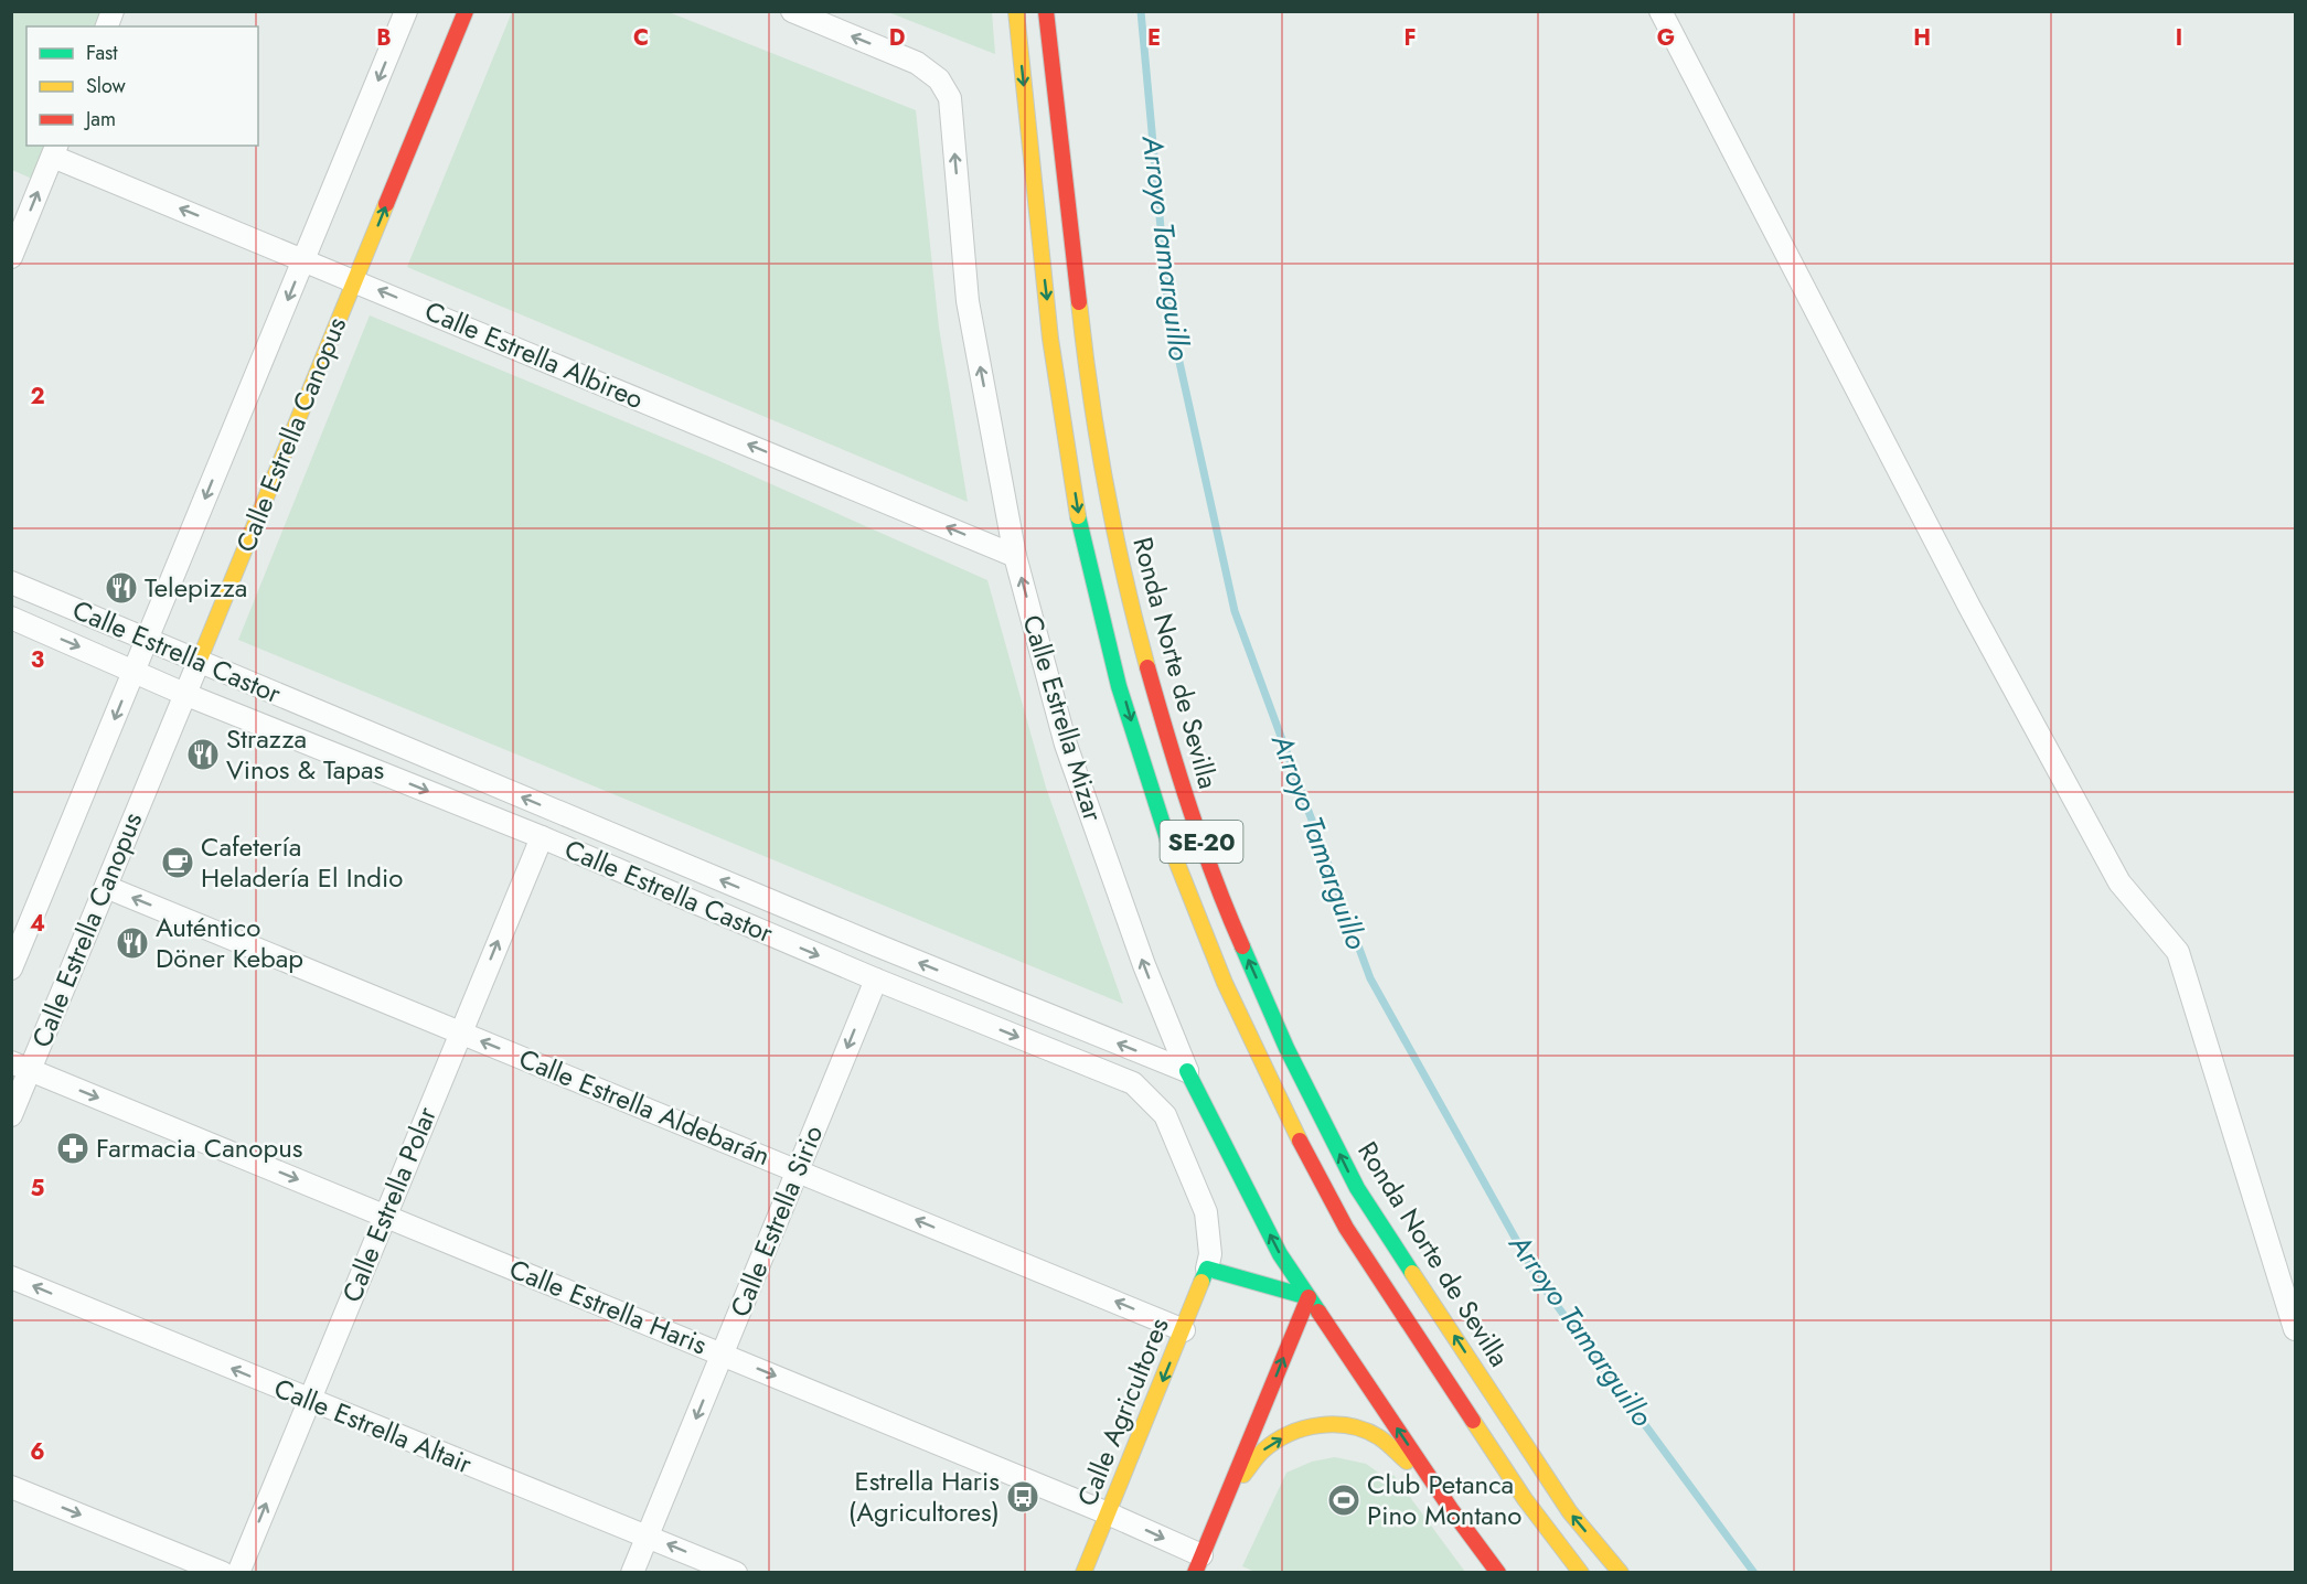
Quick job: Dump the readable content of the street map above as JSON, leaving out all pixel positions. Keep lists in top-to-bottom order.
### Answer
{
  "streets": {
    "main road": [
      "Calle Estrella Canopus",
      "Ronda Norte de Sevilla",
      "Calle Estrella Mizar",
      "SE-20",
      "Calle Agricultores"
    ],
    "street": [
      "Calle Estrella Albireo",
      "Calle Estrella Castor",
      "Calle Estrella Aldebarán",
      "Calle Estrella Polar",
      "Calle Estrella Sirio",
      "Calle Estrella Haris",
      "Calle Estrella Altair"
    ]
  },
  "crossings": [
    ["Calle Estrella Albireo", "Calle Estrella Canopus"],
    ["Calle Estrella Albireo", "Calle Estrella Mizar"],
    ["Calle Estrella Canopus", "Calle Estrella Castor"],
    ["Calle Estrella Canopus", "Calle Estrella Aldebarán"],
    ["Calle Estrella Canopus", "Calle Estrella Haris"],
    ["Calle Estrella Castor", "Calle Estrella Mizar"],
    ["Calle Estrella Castor", "Calle Estrella Polar"],
    ["Calle Estrella Castor", "Calle Estrella Sirio"],
    ["Calle Estrella Castor", "Calle Agricultores"],
    ["Calle Estrella Aldebarán", "Calle Estrella Polar"],
    ["Calle Estrella Aldebarán", "Calle Estrella Sirio"],
    ["Calle Estrella Aldebarán", "Calle Agricultores"],
    ["Calle Estrella Polar", "Calle Estrella Haris"],
    ["Calle Estrella Polar", "Calle Estrella Altair"],
    ["Calle Estrella Sirio", "Calle Estrella Haris"],
    ["Calle Estrella Sirio", "Calle Estrella Altair"],
    ["Calle Estrella Haris", "Calle Agricultores"]
  ],
  "one_way": [
    "Calle Estrella Albireo",
    "Calle Estrella Mizar",
    "Calle Estrella Aldebarán",
    "Calle Estrella Polar",
    "Calle Estrella Sirio",
    "Calle Estrella Haris"
  ],
  "water": ["Arroyo Tamarguillo"],
  "places": {
    "restaurant": ["Telepizza", "Strazza Vinos & Tapas", "Auténtico Döner Kebap"],
    "cafe": ["Cafetería Heladería El Indio"],
    "pharmacy": ["Farmacia Canopus"],
    "bus stop": ["Estrella Haris (Agricultores)"],
    "sports": ["Club Petanca Pino Montano"]
  },
  "legend": ["Fast", "Slow", "Jam"],
  "grid": {
    "columns": [
      "B",
      "C",
      "D",
      "E",
      "F",
      "G",
      "H",
      "I"
    ],
    "rows": [
      "2",
      "3",
      "4",
      "5",
      "6"
    ]
  }
}
